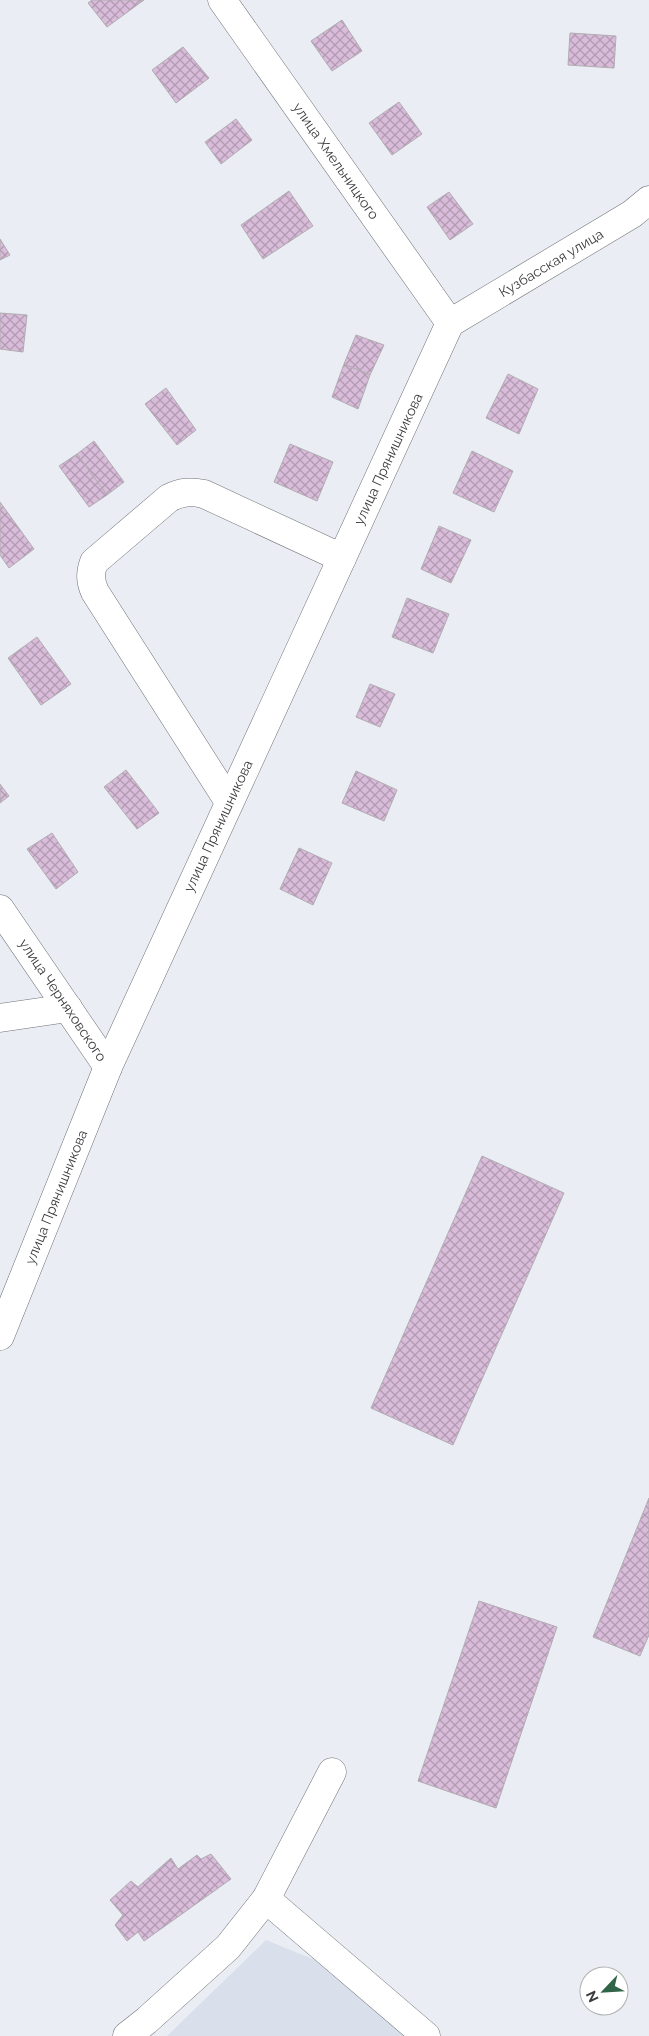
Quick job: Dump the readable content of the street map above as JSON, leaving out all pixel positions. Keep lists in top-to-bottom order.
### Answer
{
  "streets": {
    "street": [
      "улица Хмельницкого",
      "Кузбасская улица",
      "улица Прянишникова",
      "улица Черняховского"
    ]
  },
  "crossings": [
    ["улица Хмельницкого", "Кузбасская улица"],
    ["улица Хмельницкого", "улица Прянишникова"],
    ["Кузбасская улица", "улица Прянишникова"],
    ["улица Прянишникова", "улица Черняховского"]
  ],
  "north": "bottom left"
}
